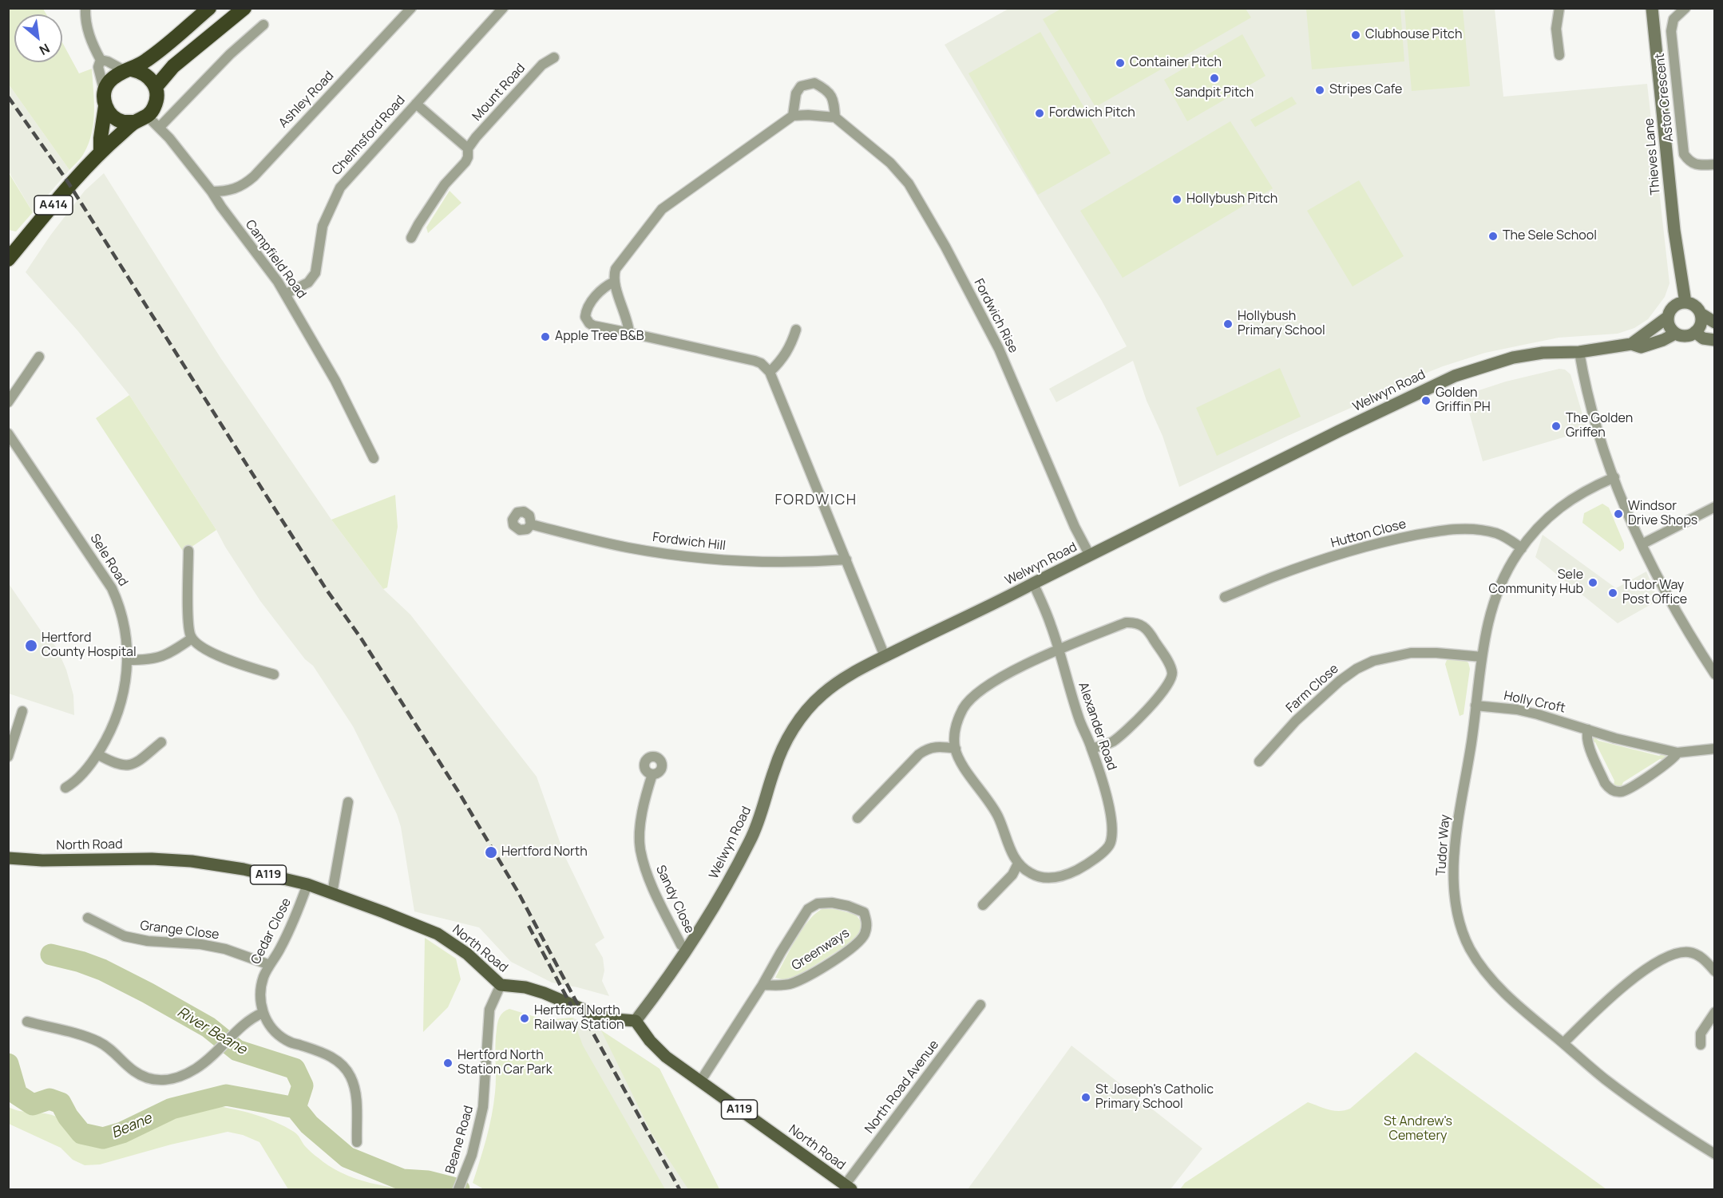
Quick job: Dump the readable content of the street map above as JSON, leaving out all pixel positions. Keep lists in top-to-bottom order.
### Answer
{
  "streets": {
    "highway": ["A414"],
    "main road": [
      "Thieves Lane",
      "Welwyn Road",
      "North Road",
      "A119"
    ],
    "street": [
      "Mount Road",
      "Astor Crescent",
      "Ashley Road",
      "Chelmsford Road",
      "Campfield Road",
      "Fordwich Rise",
      "Hutton Close",
      "Fordwich Hill",
      "Sele Road",
      "Farm Close",
      "Holly Croft",
      "Alexander Road",
      "Tudor Way",
      "Sandy Close",
      "Grange Close",
      "Cedar Close",
      "Greenways",
      "North Road Avenue",
      "Beane Road"
    ]
  },
  "crossings": [
    ["Ashley Road", "Campfield Road"],
    ["Chelmsford Road", "Campfield Road"],
    ["Thieves Lane", "Welwyn Road"],
    ["A414", "Campfield Road"],
    ["Fordwich Rise", "Welwyn Road"],
    ["Welwyn Road", "Alexander Road"],
    ["Welwyn Road", "North Road"],
    ["Welwyn Road", "Sandy Close"],
    ["Hutton Close", "Tudor Way"],
    ["Farm Close", "Tudor Way"],
    ["Holly Croft", "Tudor Way"],
    ["North Road", "Cedar Close"],
    ["North Road", "Greenways"],
    ["North Road", "North Road Avenue"],
    ["North Road", "Beane Road"],
    ["Grange Close", "Cedar Close"]
  ],
  "districts": ["FORDWICH"],
  "water": ["River Beane", "Beane"],
  "parks": ["St Andrew's Cemetery"],
  "places": [
    "Clubhouse Pitch",
    "Container Pitch",
    "Sandpit Pitch",
    "Stripes Cafe",
    "Fordwich Pitch",
    "Hollybush Pitch",
    "The Sele School",
    "Hollybush Primary School",
    "Apple Tree B&B",
    "Golden Griffin PH",
    "The Golden Griffen",
    "Windsor Drive Shops",
    "Sele Community Hub",
    "Tudor Way Post Office",
    "Hertford County Hospital",
    "Hertford North",
    "Hertford North Railway Station",
    "Hertford North Station Car Park",
    "St Joseph's Catholic Primary School"
  ],
  "north": "bottom right"
}
